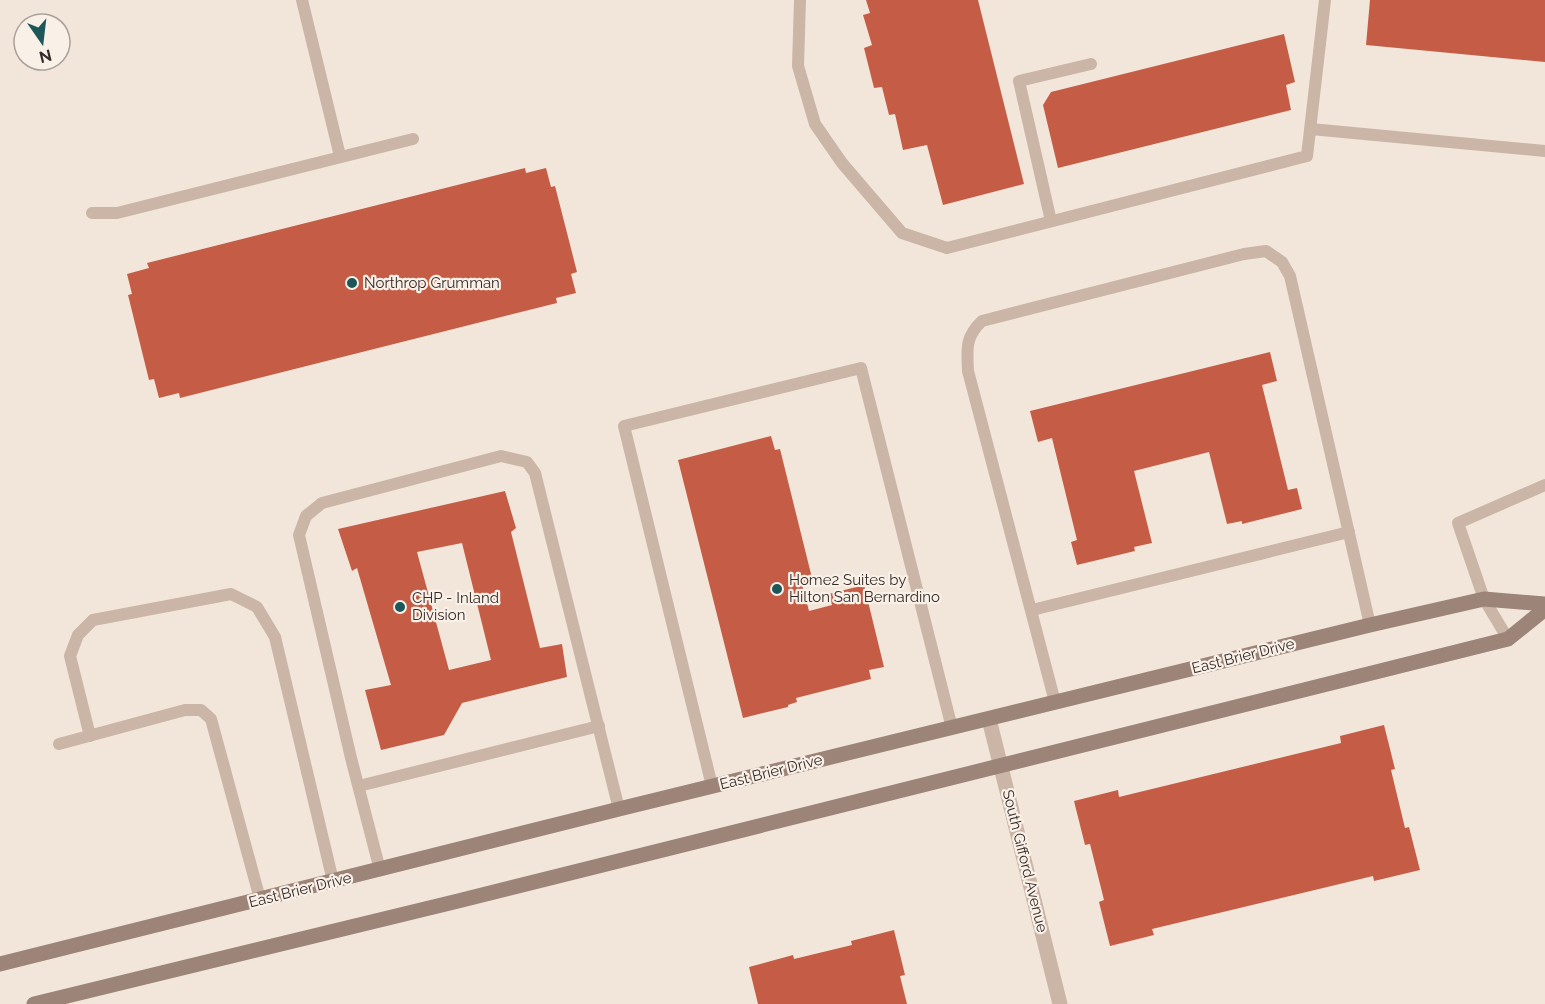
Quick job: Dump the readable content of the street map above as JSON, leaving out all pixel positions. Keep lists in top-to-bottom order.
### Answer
{
  "streets": {
    "street": ["East Brier Drive", "South Gifford Avenue"]
  },
  "crossings": [
    ["East Brier Drive", "South Gifford Avenue"]
  ],
  "places": ["Northrop Grumman", "Home2 Suites by Hilton San Bernardino", "CHP - Inland Division"],
  "north": "bottom"
}
